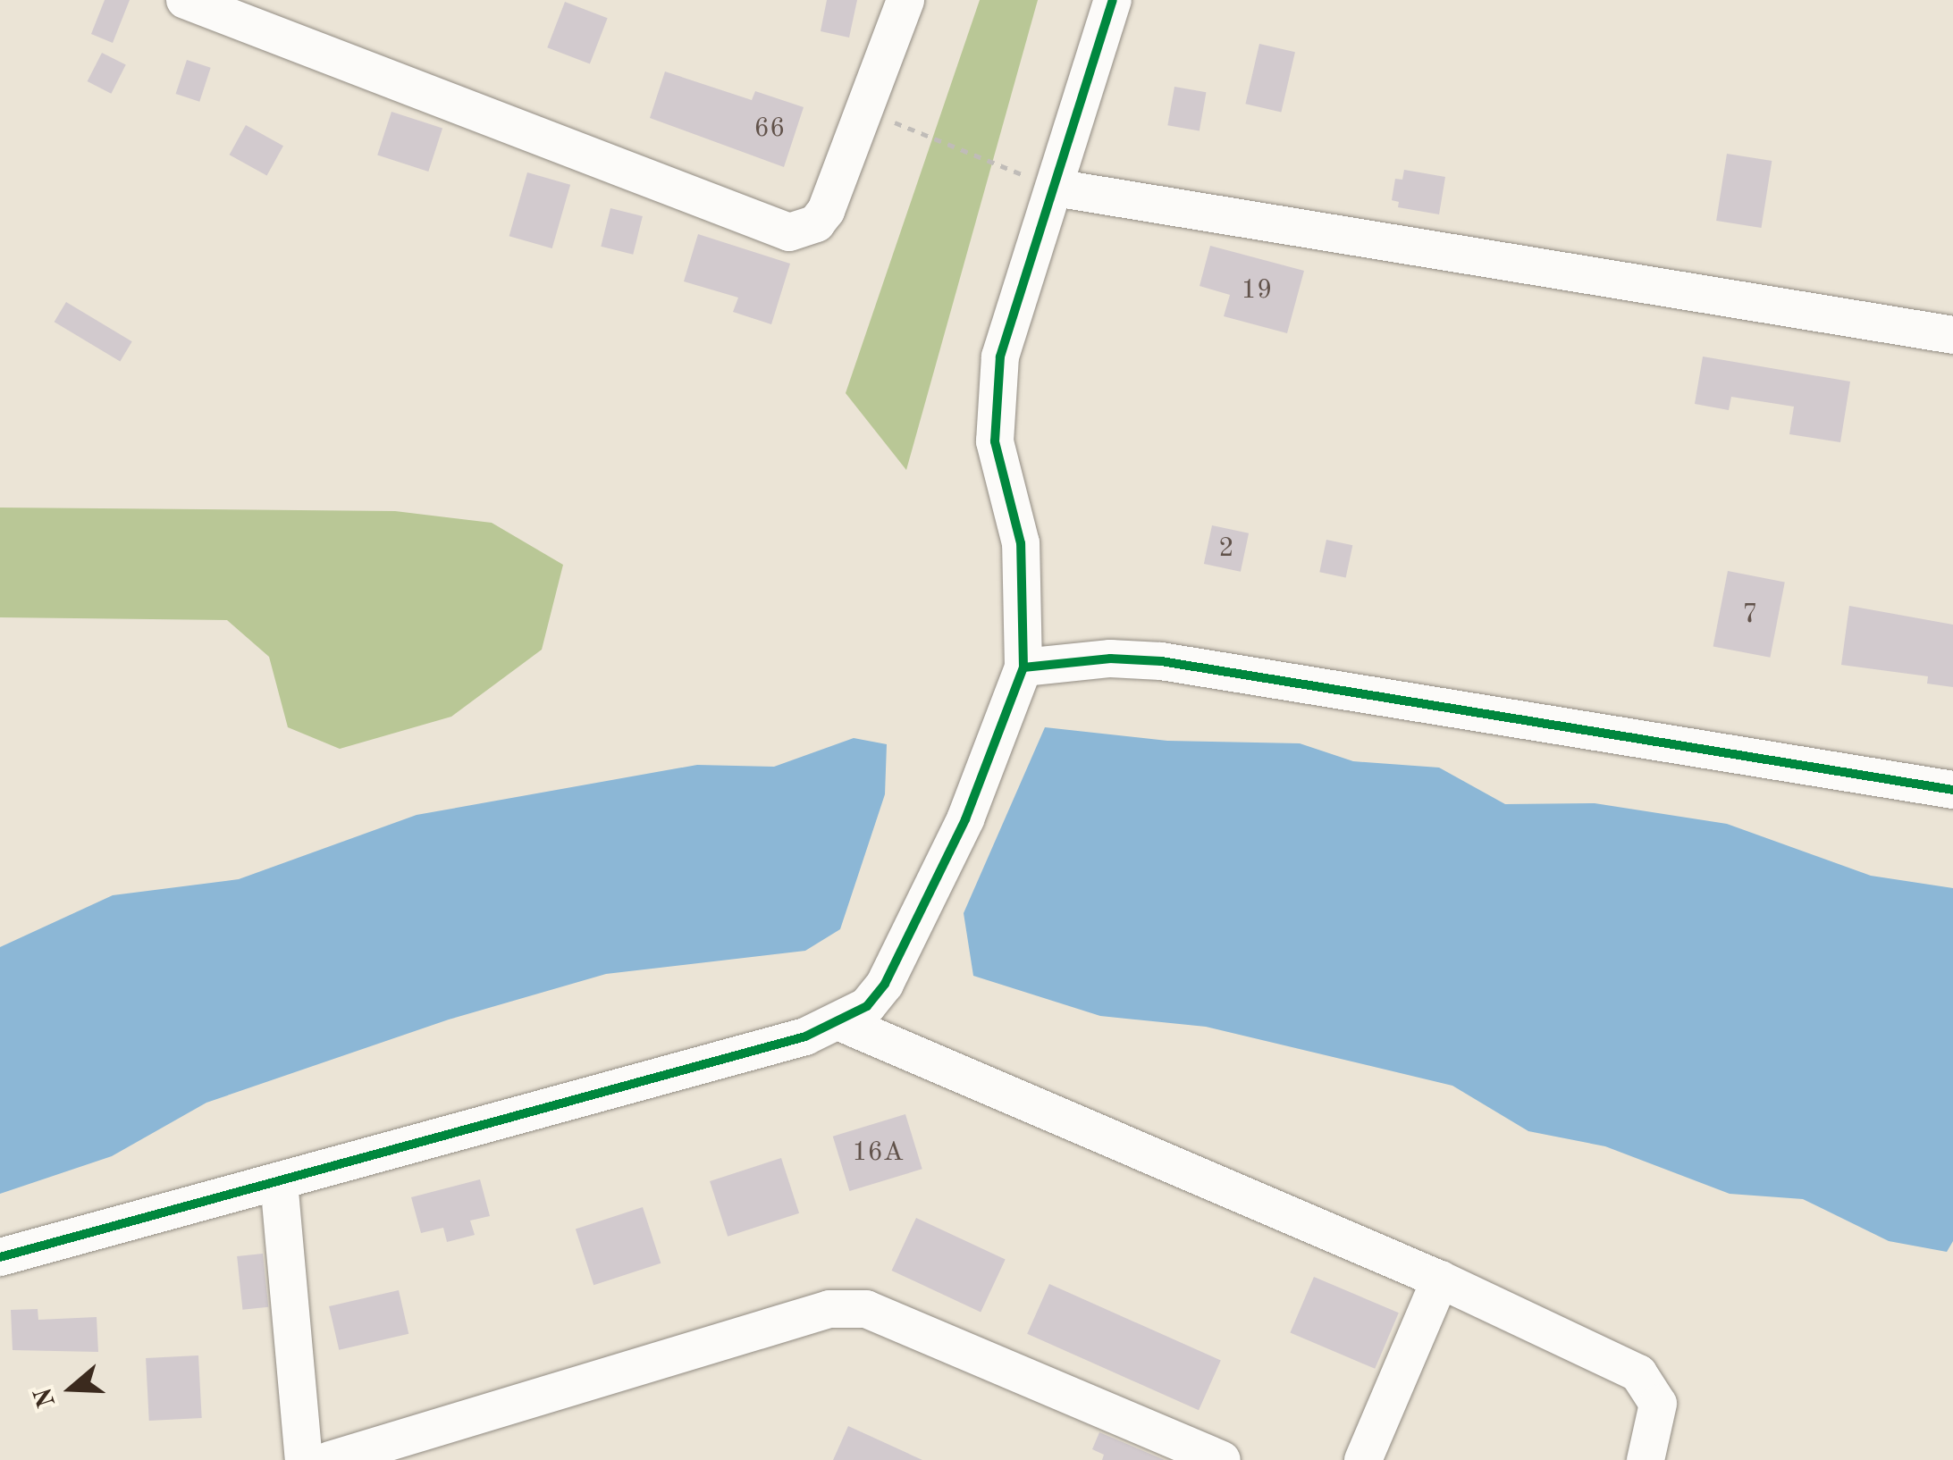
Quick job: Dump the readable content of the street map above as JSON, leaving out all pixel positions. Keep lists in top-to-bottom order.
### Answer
{
  "house_numbers": [
    "66",
    "19",
    "2",
    "7",
    "16А"
  ],
  "north": "left"
}
